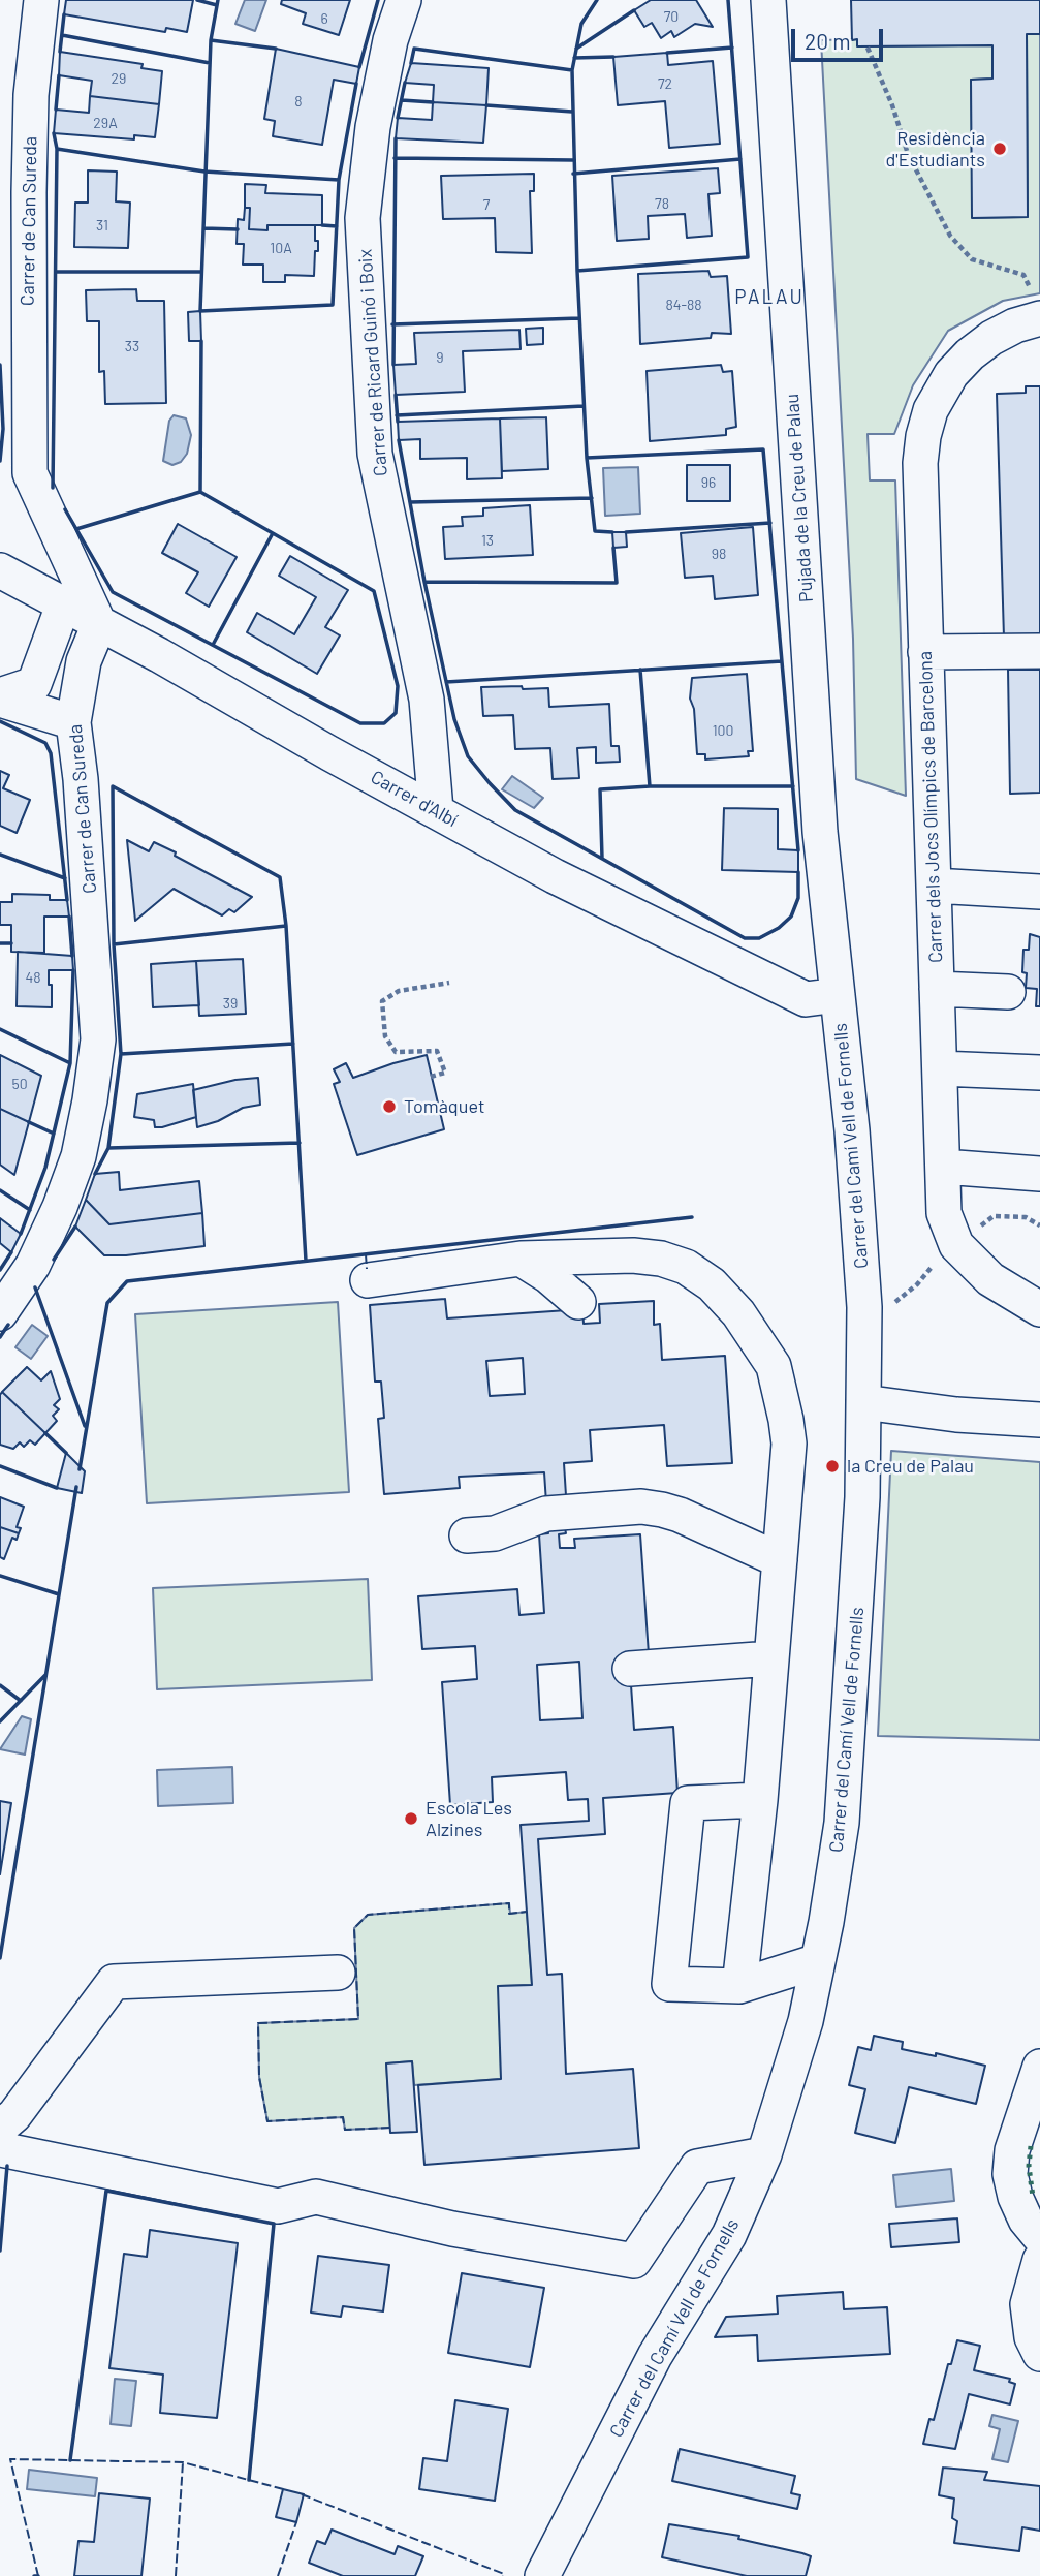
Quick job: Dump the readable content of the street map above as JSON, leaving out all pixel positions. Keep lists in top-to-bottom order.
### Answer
{
  "streets": {
    "street": [
      "Carrer de Can Sureda",
      "Carrer de Ricard Guinó i Boix",
      "Pujada de la Creu de Palau",
      "Carrer d'Albí",
      "Carrer dels Jocs Olímpics de Barcelona",
      "Carrer del Camí Vell de Fornells"
    ]
  },
  "crossings": [
    ["Carrer de Can Sureda", "Carrer d'Albí"],
    ["Carrer de Ricard Guinó i Boix", "Carrer d'Albí"],
    ["Pujada de la Creu de Palau", "Carrer d'Albí"],
    ["Pujada de la Creu de Palau", "Carrer del Camí Vell de Fornells"],
    ["Carrer d'Albí", "Carrer del Camí Vell de Fornells"]
  ],
  "districts": ["PALAU"],
  "places": [
    "Residència d'Estudiants",
    "Tomàquet",
    "la Creu de Palau",
    "Escola Les Alzines"
  ],
  "house_numbers": [
    "70",
    "6",
    "29",
    "72",
    "8",
    "29A",
    "78",
    "7",
    "31",
    "10A",
    "84-88",
    "33",
    "9",
    "96",
    "13",
    "98",
    "100",
    "48",
    "39",
    "50"
  ],
  "scale_bar": "20 m"
}
